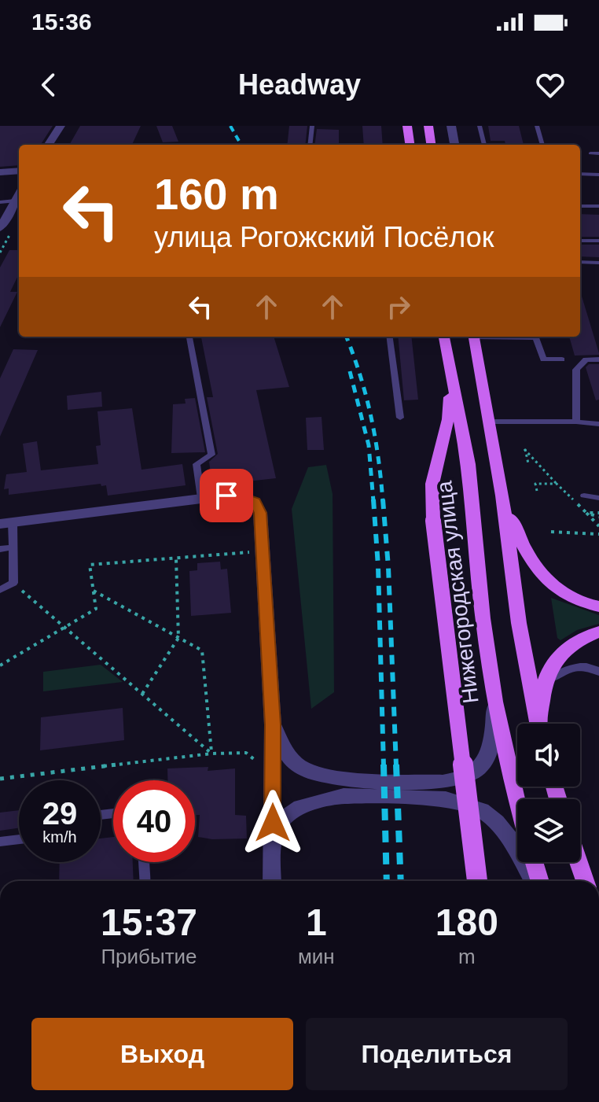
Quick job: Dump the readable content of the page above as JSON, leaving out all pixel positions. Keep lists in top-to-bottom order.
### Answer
{
  "streets": {
    "main road": ["Нижегородская улица"]
  },
  "page": {
    "status": "15:36",
    "header": "Headway",
    "turn": ["160 m", "улица Рогожский Посёлок"],
    "speed": "29 km/h",
    "limit": "40",
    "eta": [
      "15:37",
      "Прибытие",
      "1",
      "мин",
      "180",
      "m"
    ],
    "buttons": ["Выход", "Поделиться"]
  }
}
